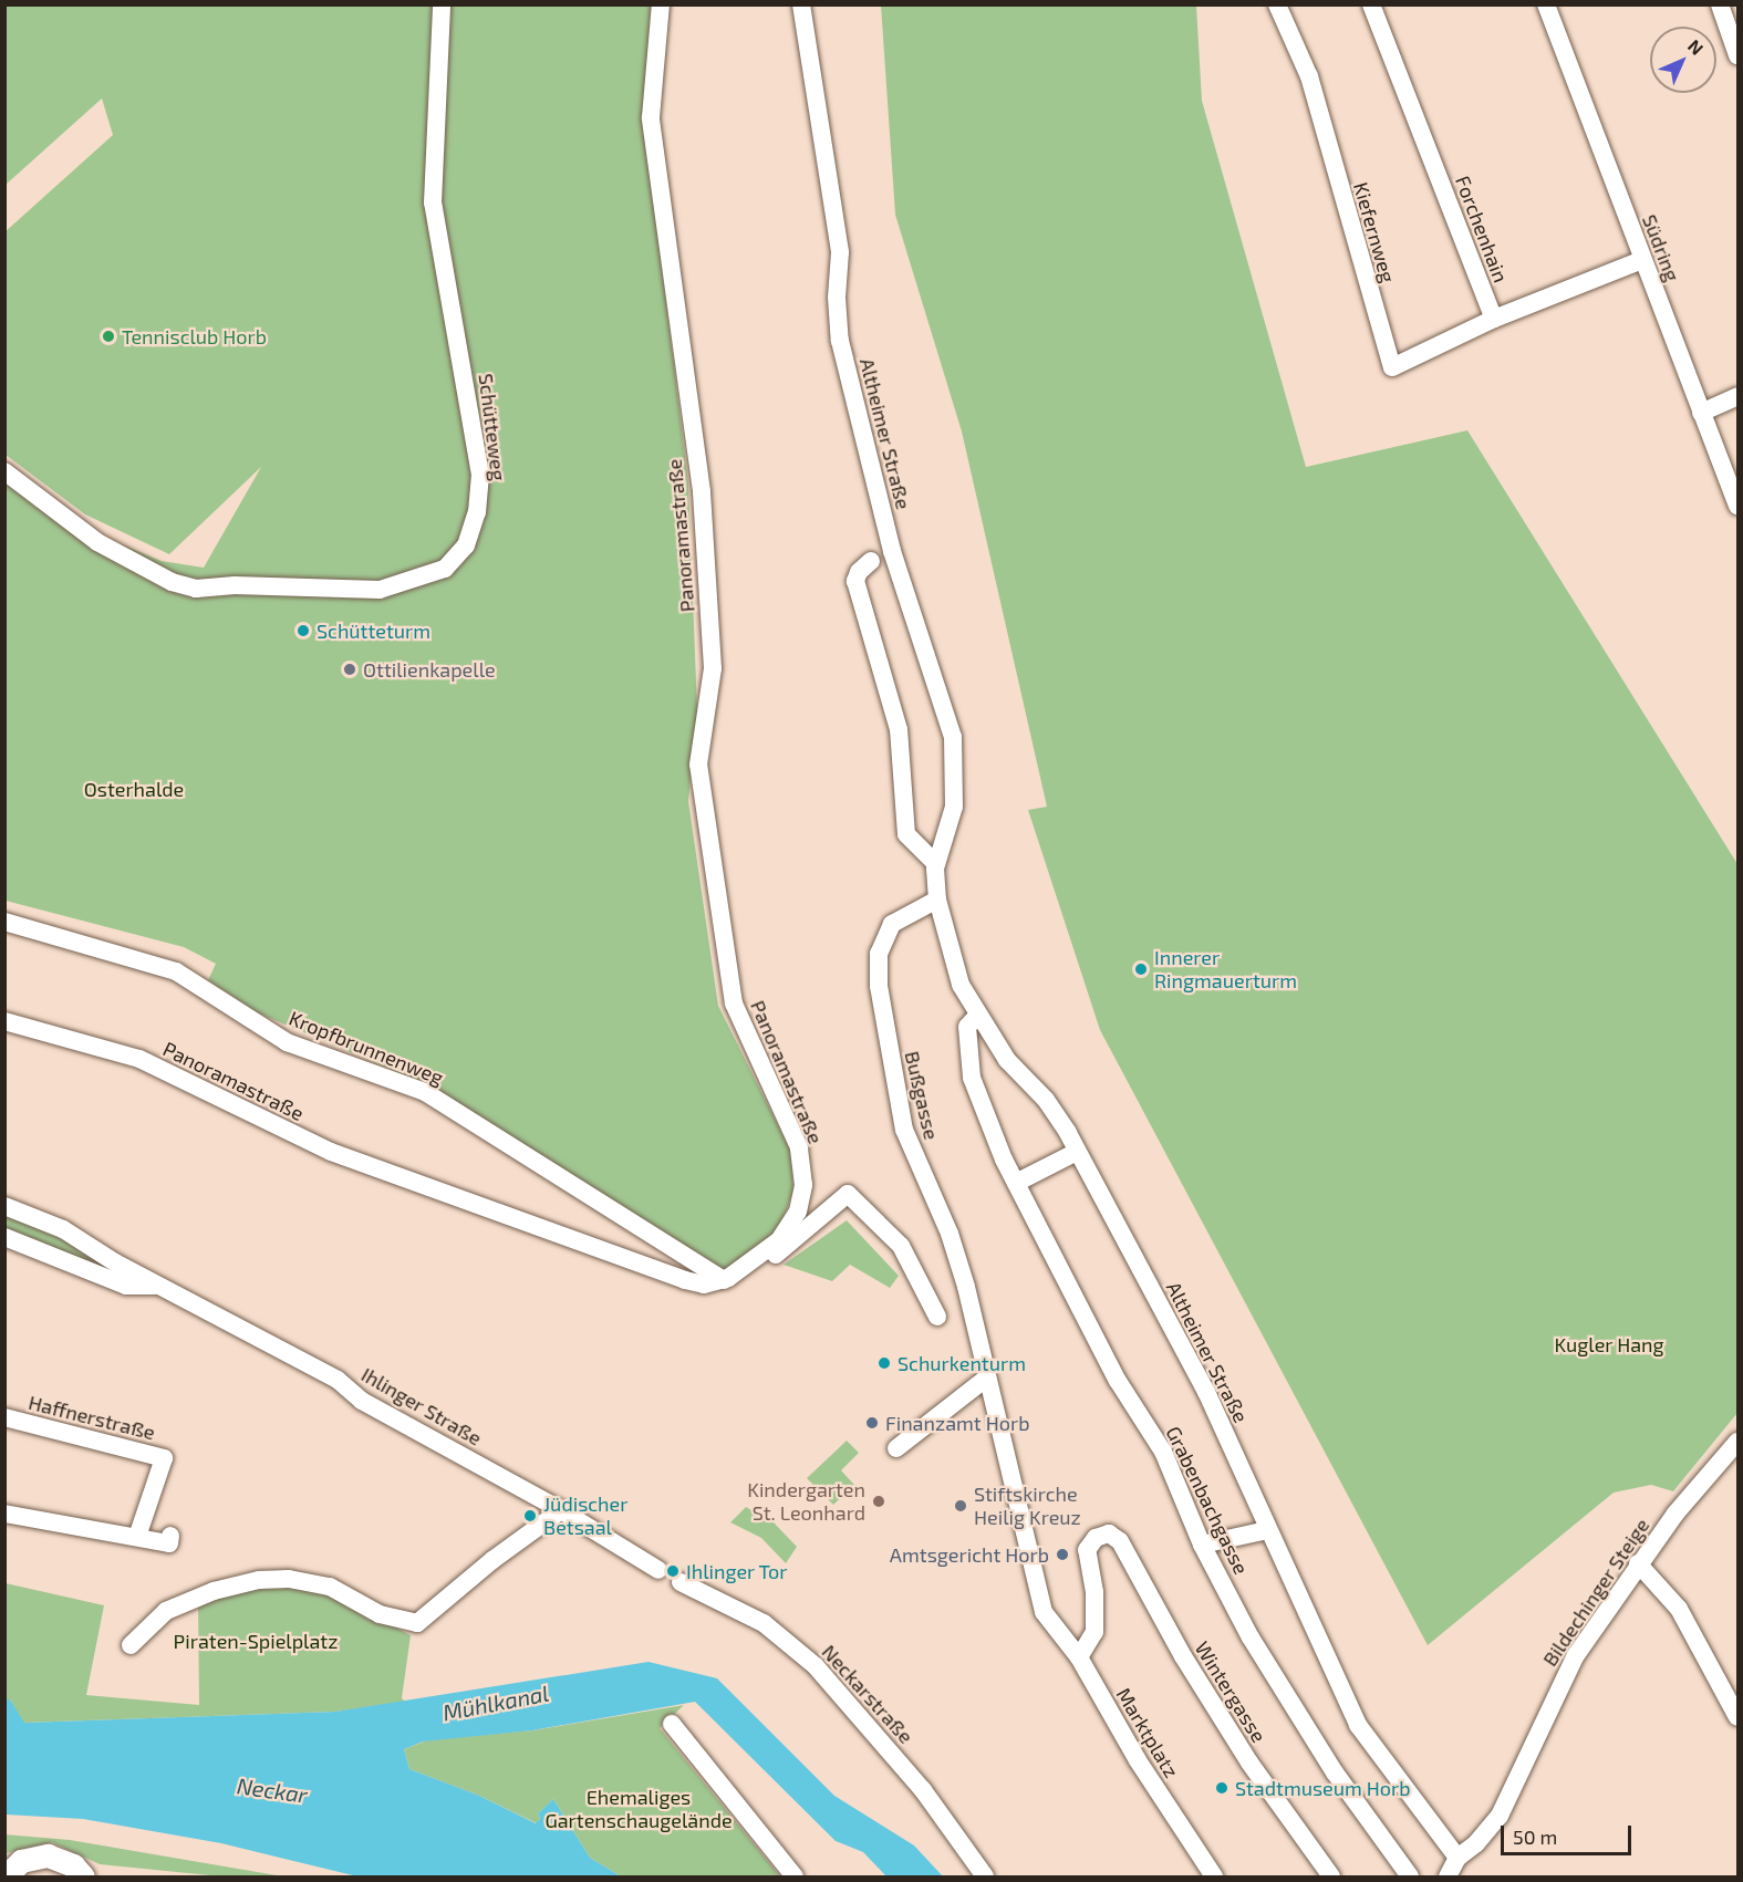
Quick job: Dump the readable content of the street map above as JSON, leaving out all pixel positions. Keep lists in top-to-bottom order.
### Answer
{
  "streets": {
    "street": [
      "Forchenhain",
      "Kiefernweg",
      "Südring",
      "Schütteweg",
      "Altheimer Straße",
      "Panoramastraße",
      "Kropfbrunnenweg",
      "Bußgasse",
      "Ihlinger Straße",
      "Haffnerstraße",
      "Grabenbachgasse",
      "Bildechinger Steige",
      "Wintergasse",
      "Neckarstraße",
      "Marktplatz"
    ]
  },
  "crossings": [
    ["Forchenhain", "Kiefernweg"],
    ["Altheimer Straße", "Bußgasse"],
    ["Altheimer Straße", "Grabenbachgasse"],
    ["Altheimer Straße", "Bildechinger Steige"],
    ["Panoramastraße", "Kropfbrunnenweg"],
    ["Bußgasse", "Marktplatz"],
    ["Wintergasse", "Marktplatz"]
  ],
  "water": ["Mühlkanal", "Neckar"],
  "parks": [
    "Osterhalde",
    "Kugler Hang",
    "Piraten-Spielplatz",
    "Ehemaliges Gartenschaugelände"
  ],
  "places": [
    "Tennisclub Horb",
    "Schütteturm",
    "Ottilienkapelle",
    "Innerer Ringmauerturm",
    "Schurkenturm",
    "Finanzamt Horb",
    "Kindergarten St. Leonhard",
    "Stiftskirche Heilig Kreuz",
    "Jüdischer Betsaal",
    "Amtsgericht Horb",
    "Ihlinger Tor",
    "Stadtmuseum Horb"
  ],
  "scale_bar": "50 m",
  "north": "top right"
}
